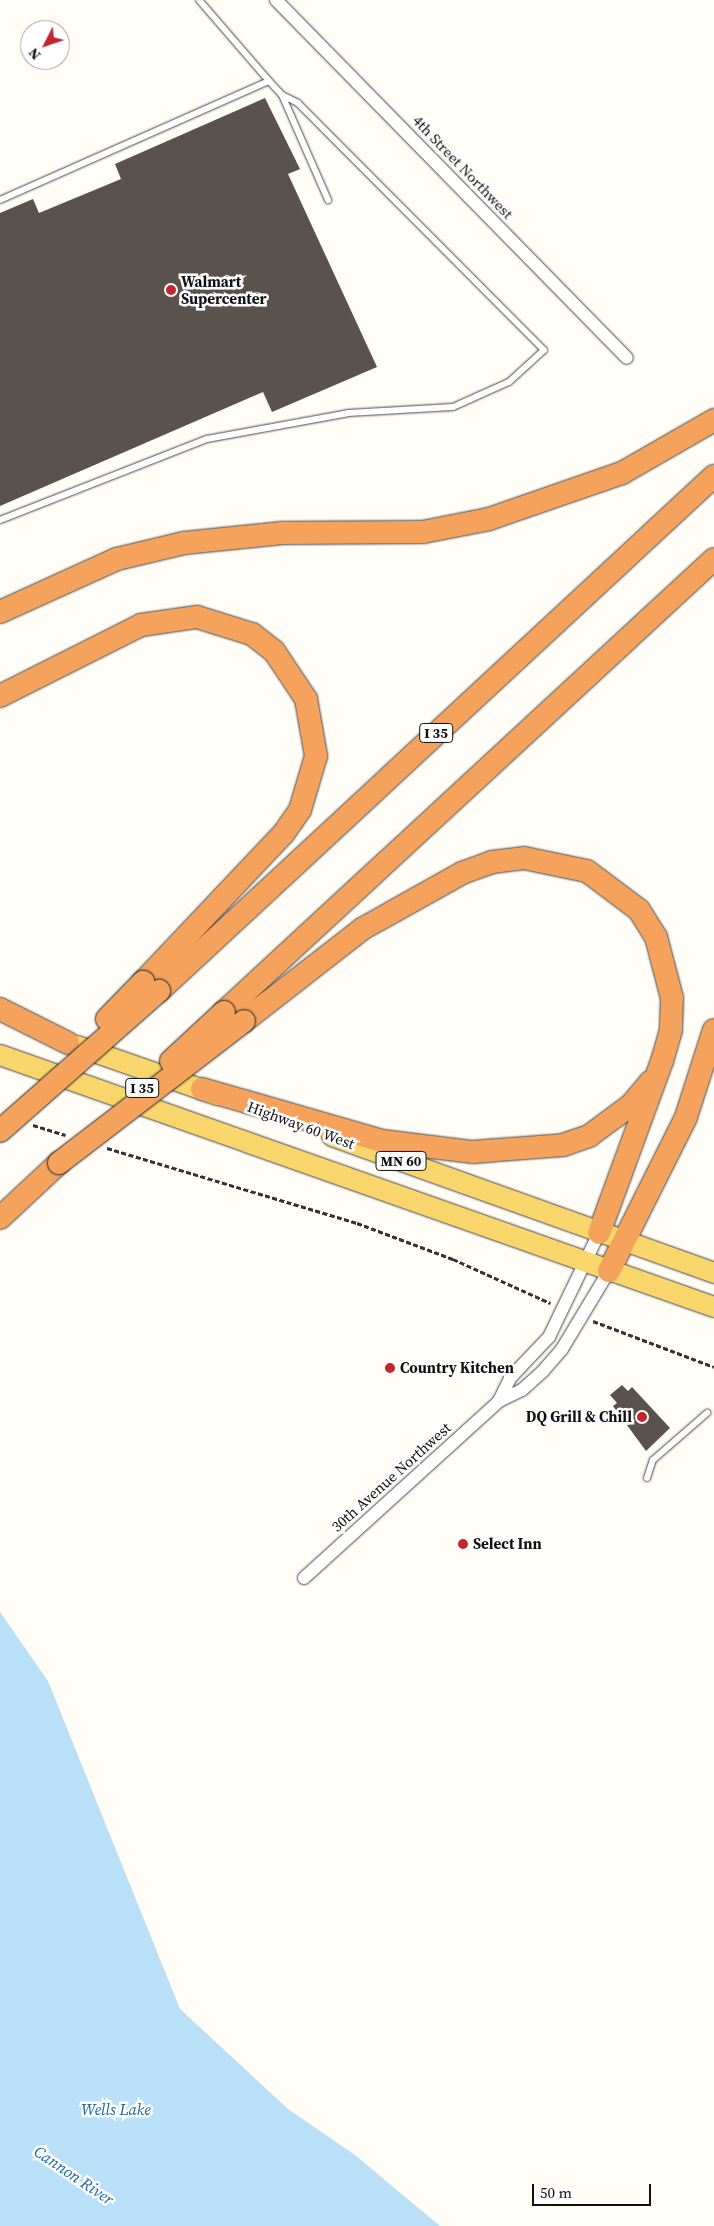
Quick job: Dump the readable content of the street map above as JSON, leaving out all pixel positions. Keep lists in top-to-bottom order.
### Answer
{
  "streets": {
    "highway": ["I 35"],
    "main road": ["Highway 60 West", "MN 60"],
    "street": ["4th Street Northwest", "30th Avenue Northwest"]
  },
  "crossings": [
    ["Highway 60 West", "30th Avenue Northwest"],
    ["MN 60", "30th Avenue Northwest"]
  ],
  "water": ["Wells Lake", "Cannon River"],
  "places": [
    "Walmart Supercenter",
    "Country Kitchen",
    "DQ Grill & Chill",
    "Select Inn"
  ],
  "scale_bar": "50 m",
  "north": "bottom left"
}
